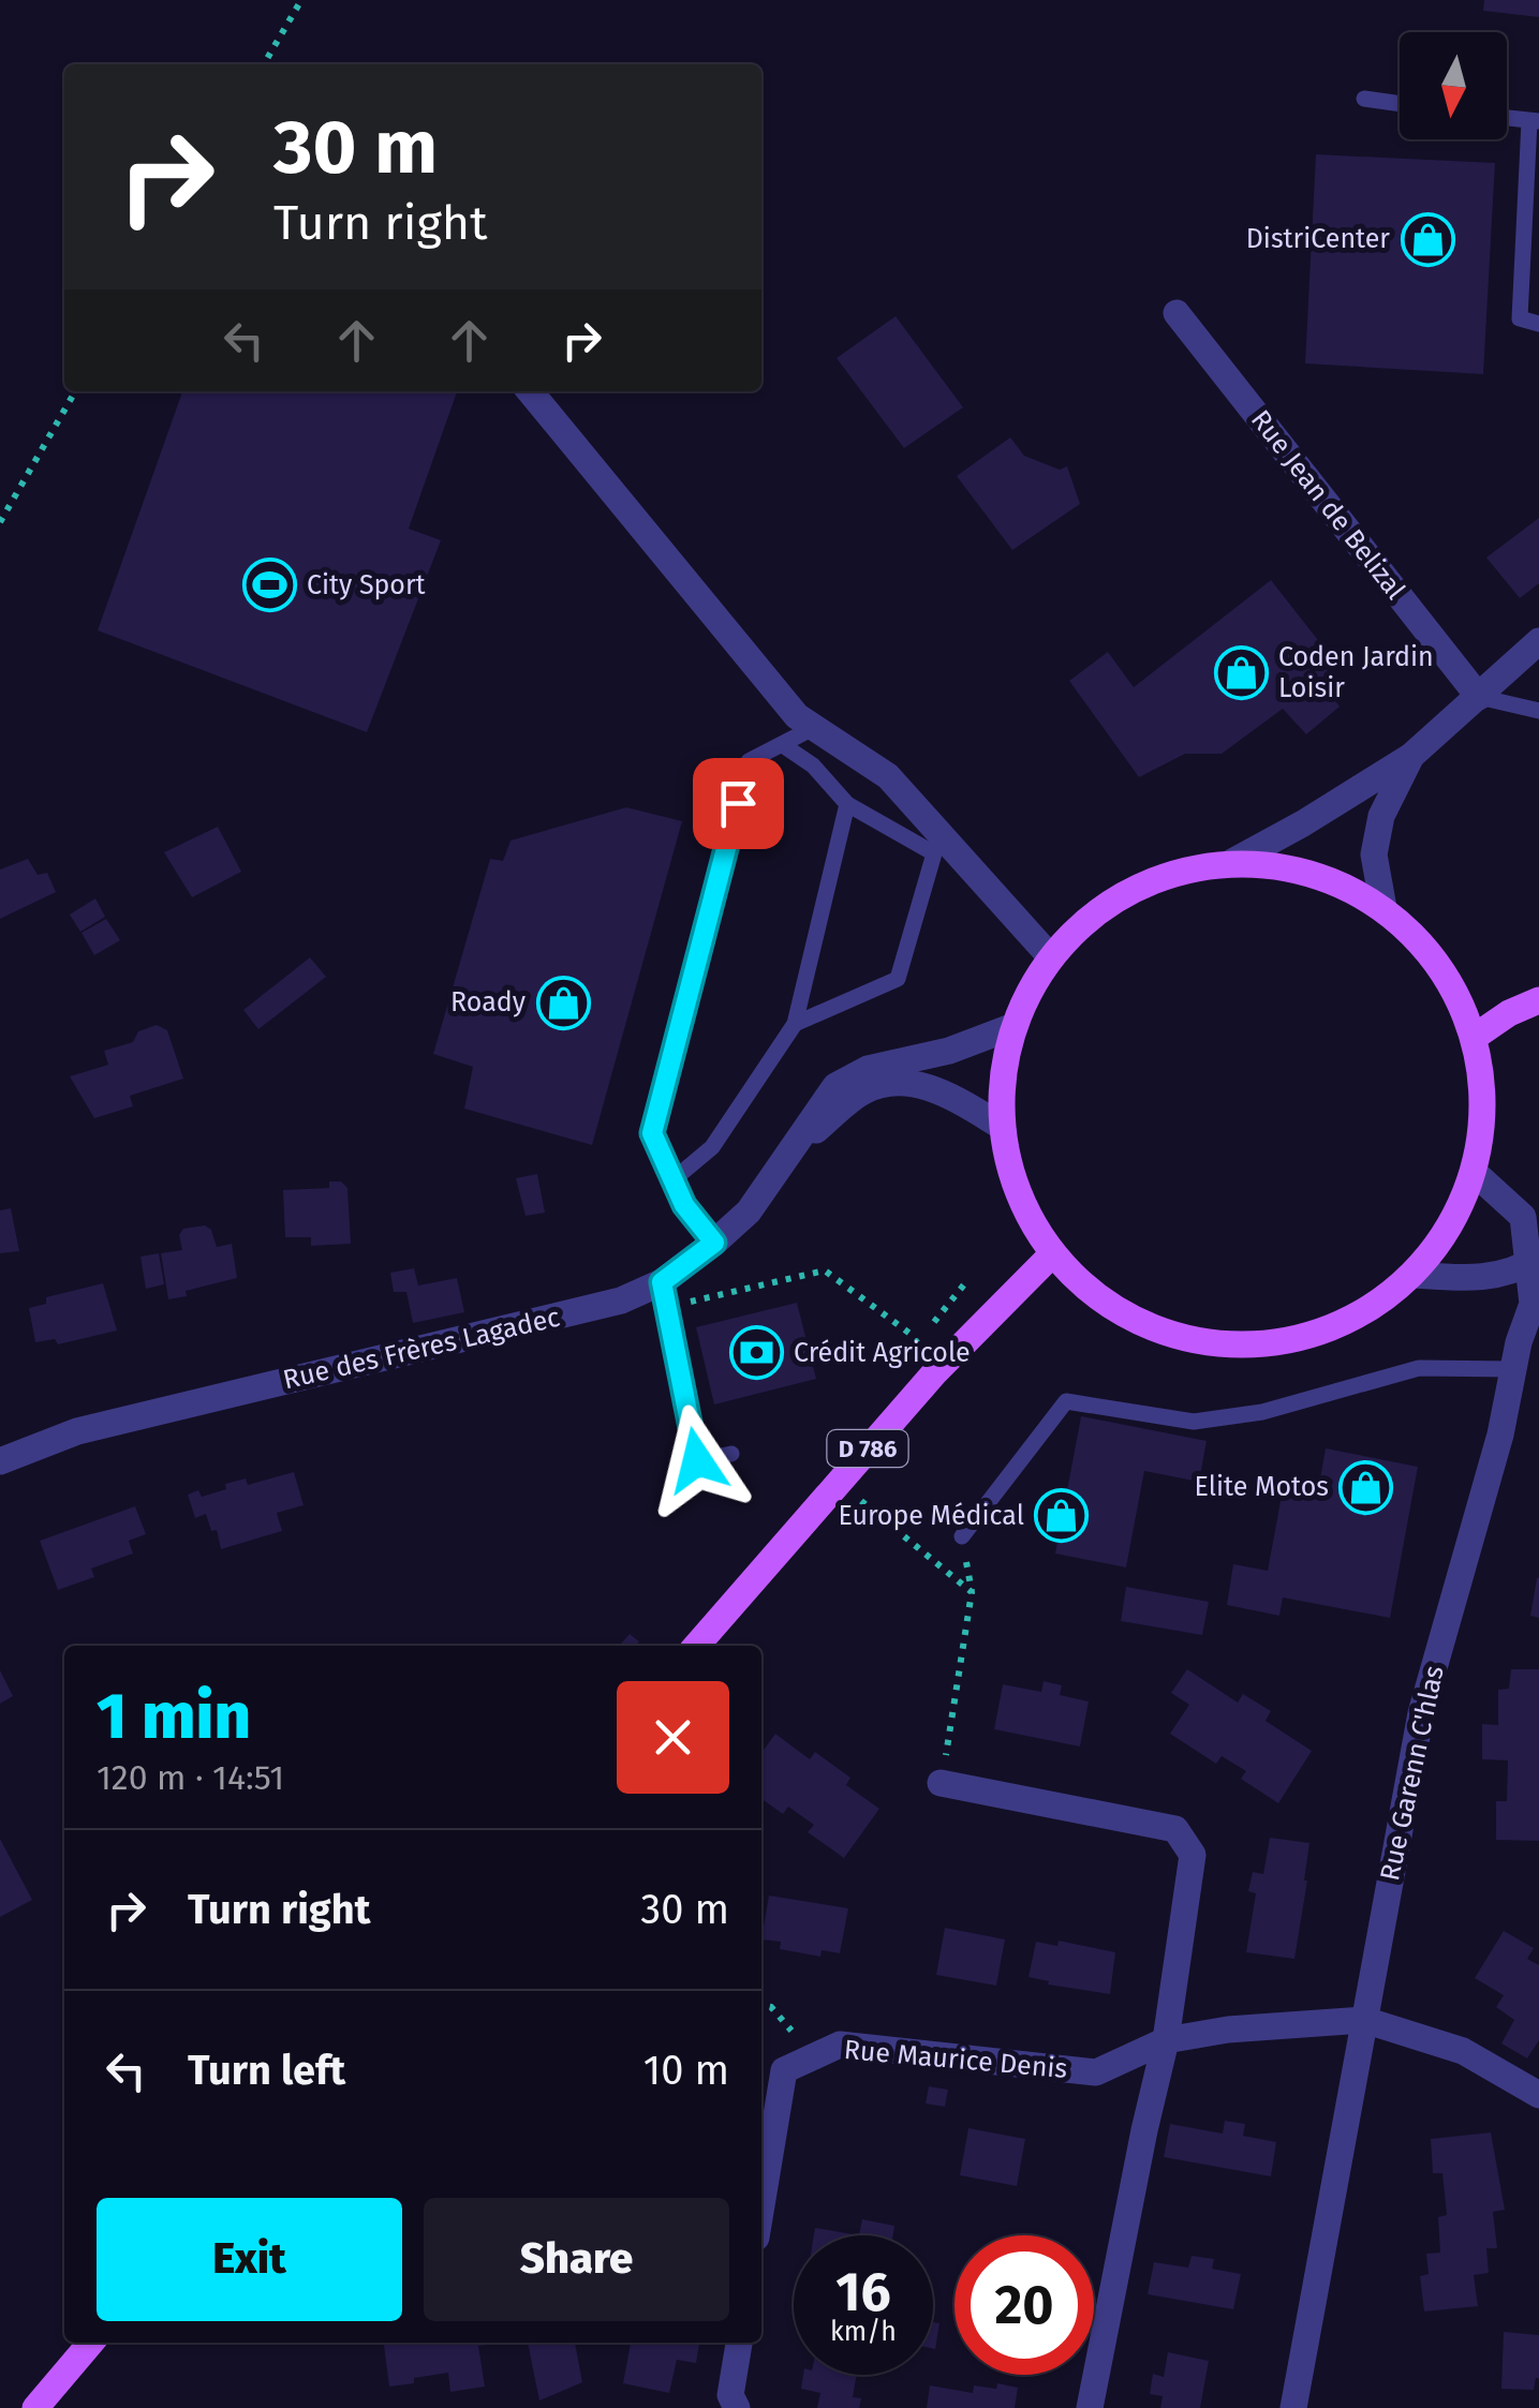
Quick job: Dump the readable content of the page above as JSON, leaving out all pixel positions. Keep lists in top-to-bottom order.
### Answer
{
  "streets": {
    "main road": ["D 786"],
    "street": [
      "Rue Jean de Belizal",
      "Rue des Frères Lagadec",
      "Rue Garenn C'hlas",
      "Rue Maurice Denis"
    ]
  },
  "crossings": [
    ["Rue Garenn C'hlas", "Rue Maurice Denis"]
  ],
  "places": {
    "shop": [
      "DistriCenter",
      "Coden Jardin Loisir",
      "Roady",
      "Elite Motos",
      "Europe Médical"
    ],
    "sports": ["City Sport"],
    "bank": ["Crédit Agricole"]
  },
  "north": "bottom",
  "page": {
    "turn": ["30 m", "Turn right"],
    "heading": ["1 min", "120 m · 14:51"],
    "list": [
      {
        "name": "Turn right",
        "value": "30 m"
      },
      {
        "name": "Turn left",
        "value": "10 m"
      }
    ],
    "buttons": ["Exit", "Share"],
    "speed": "16 km/h",
    "limit": "20"
  }
}
